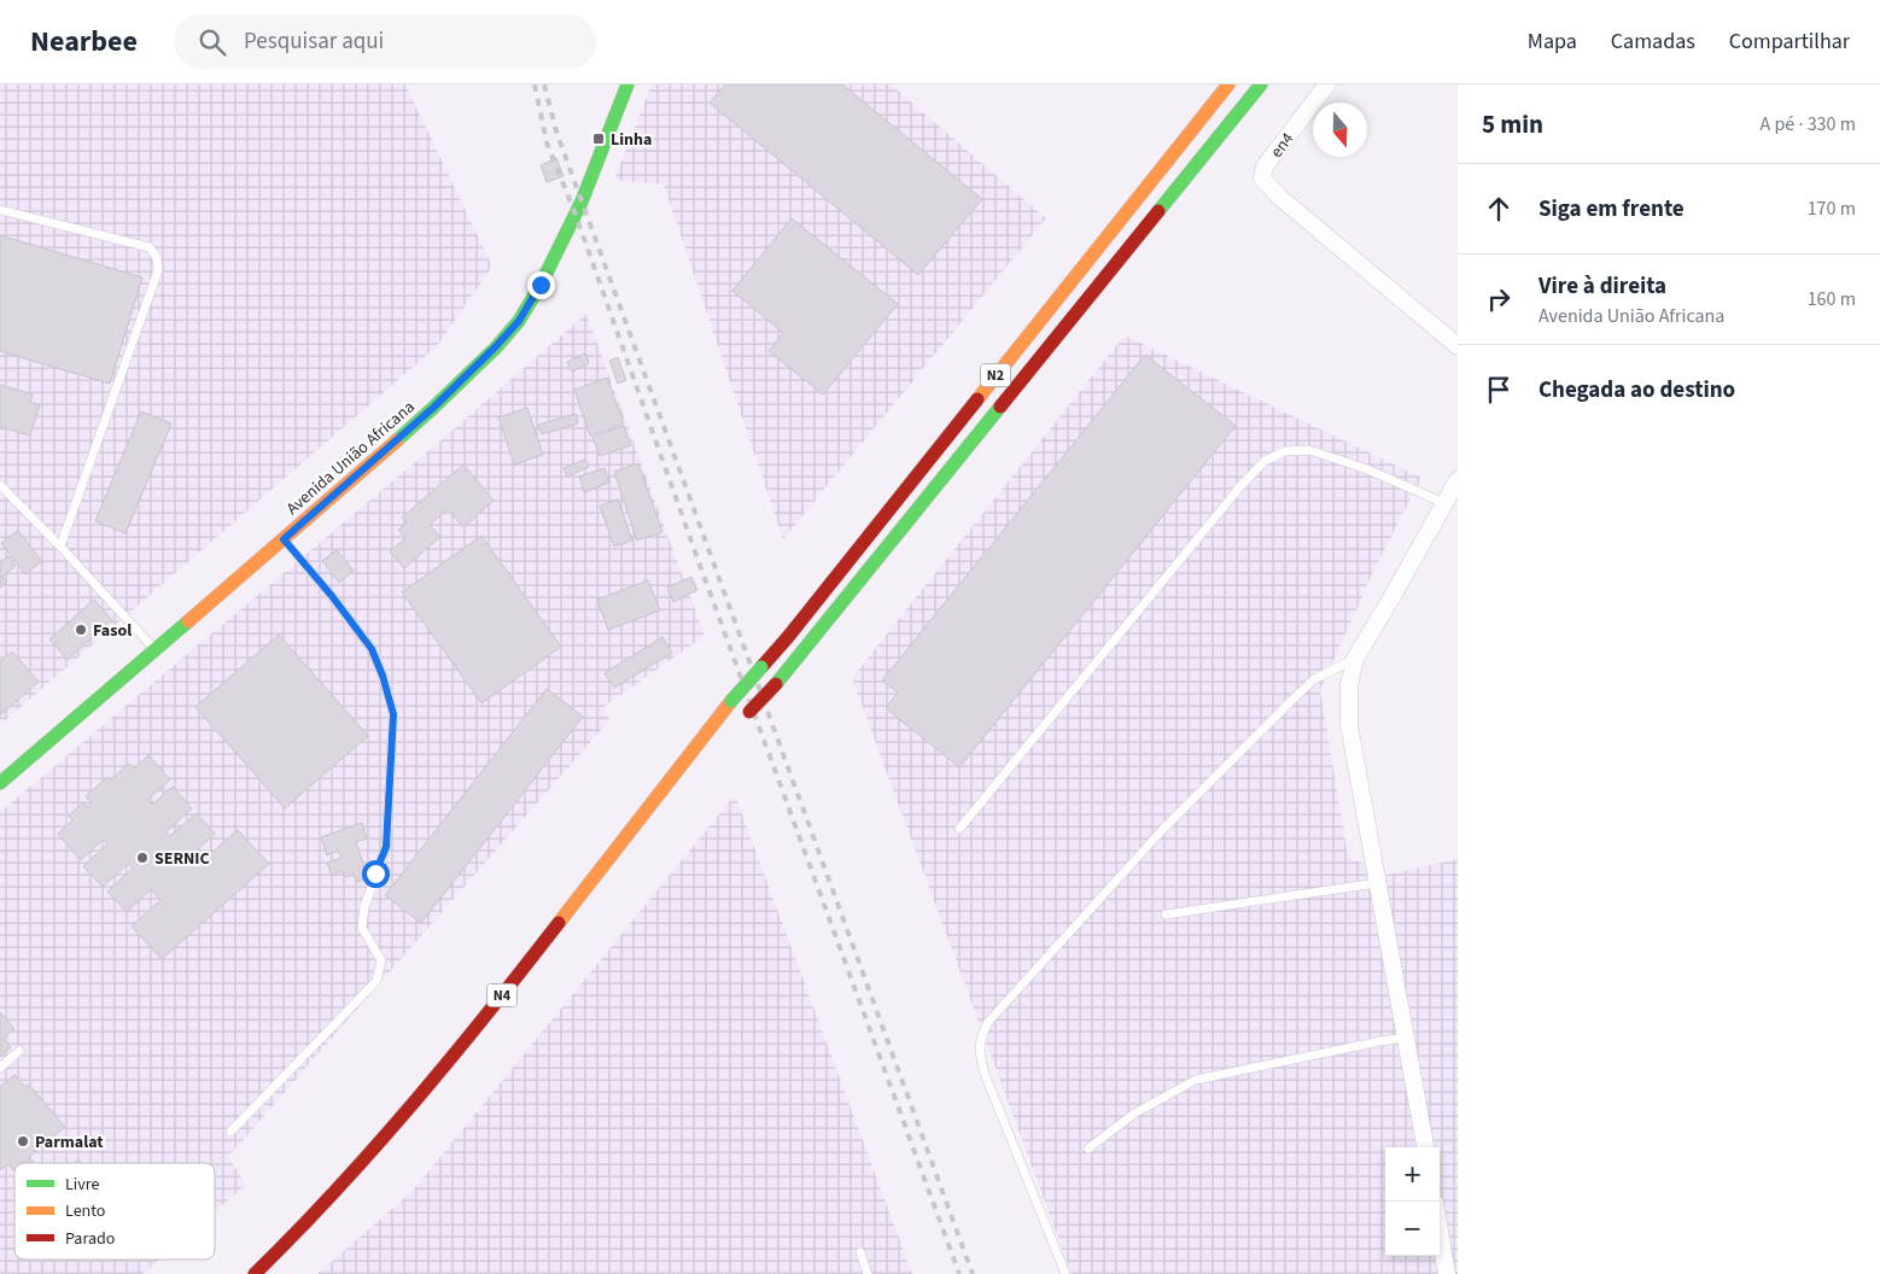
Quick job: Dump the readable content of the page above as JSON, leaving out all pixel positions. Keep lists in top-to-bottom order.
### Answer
{
  "streets": {
    "main road": ["N2", "Avenida União Africana", "N4"],
    "street": ["en4"]
  },
  "crossings": [
    ["N2", "N4"]
  ],
  "places": {
    "transit": ["Linha"],
    "other": ["Fasol", "SERNIC", "Parmalat"]
  },
  "legend": ["Livre", "Lento", "Parado"],
  "north": "bottom",
  "page": {
    "header": "Nearbee",
    "search": "Pesquisar aqui",
    "nav": ["Mapa", "Camadas", "Compartilhar"],
    "heading": ["5 min", "A pé · 330 m"],
    "list": [
      ["Siga em frente", "170 m"],
      ["Vire à direita", "Avenida União Africana", "160 m"],
      "Chegada ao destino"
    ],
    "map_buttons": ["+", "−"]
  }
}
